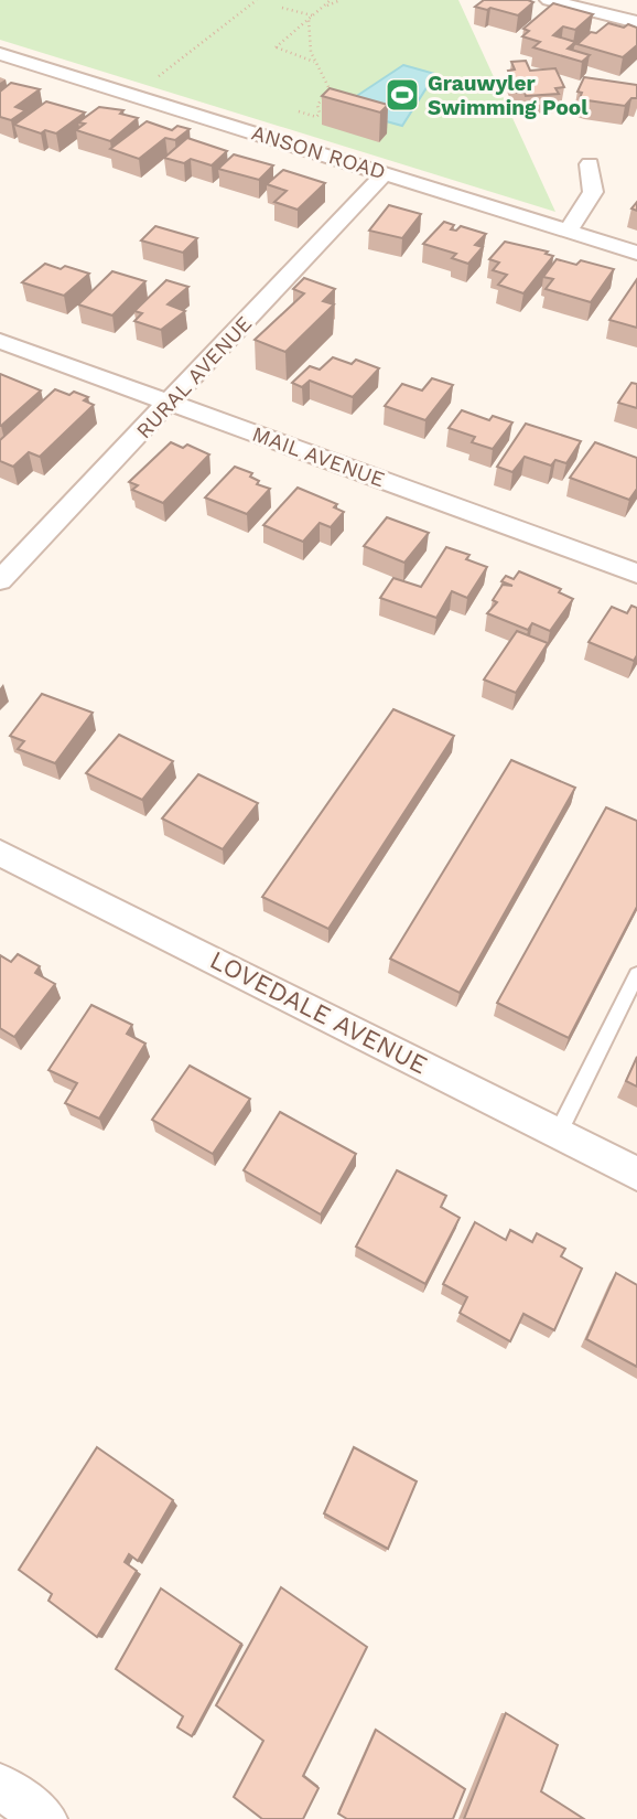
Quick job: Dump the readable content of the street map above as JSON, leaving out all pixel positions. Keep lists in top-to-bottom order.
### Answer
{
  "streets": {
    "street": [
      "ANSON ROAD",
      "RURAL AVENUE",
      "MAIL AVENUE",
      "LOVEDALE AVENUE"
    ]
  },
  "crossings": [
    ["ANSON ROAD", "RURAL AVENUE"],
    ["RURAL AVENUE", "MAIL AVENUE"]
  ],
  "places": {
    "sports": ["Grauwyler Swimming Pool"]
  }
}
